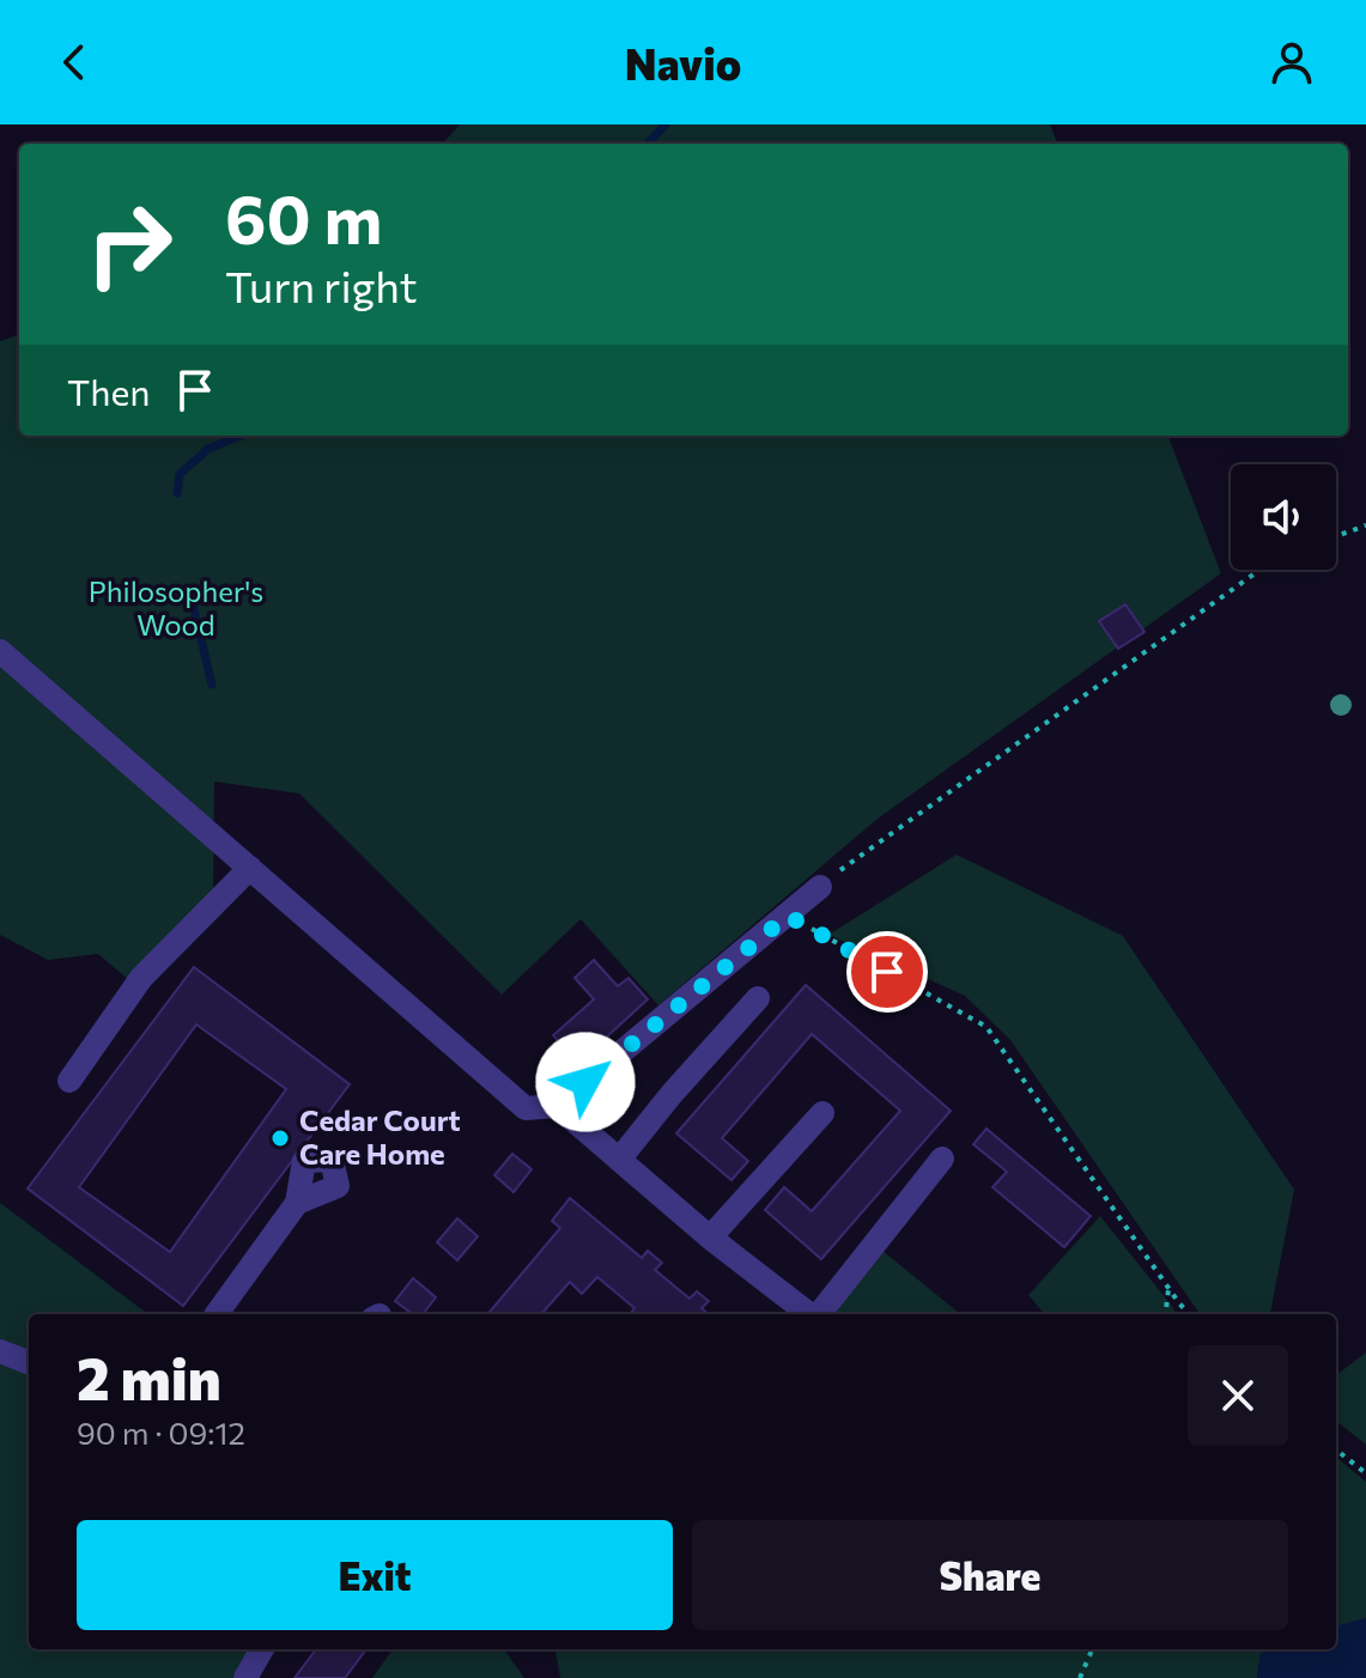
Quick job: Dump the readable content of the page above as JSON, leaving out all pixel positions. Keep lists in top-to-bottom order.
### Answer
{
  "parks": ["Philosopher's Wood"],
  "places": ["Cedar Court Care Home"],
  "page": {
    "header": "Navio",
    "turn": ["60 m", "Turn right"],
    "then": "Then",
    "heading": ["2 min", "90 m · 09:12"],
    "buttons": ["Exit", "Share"]
  }
}
